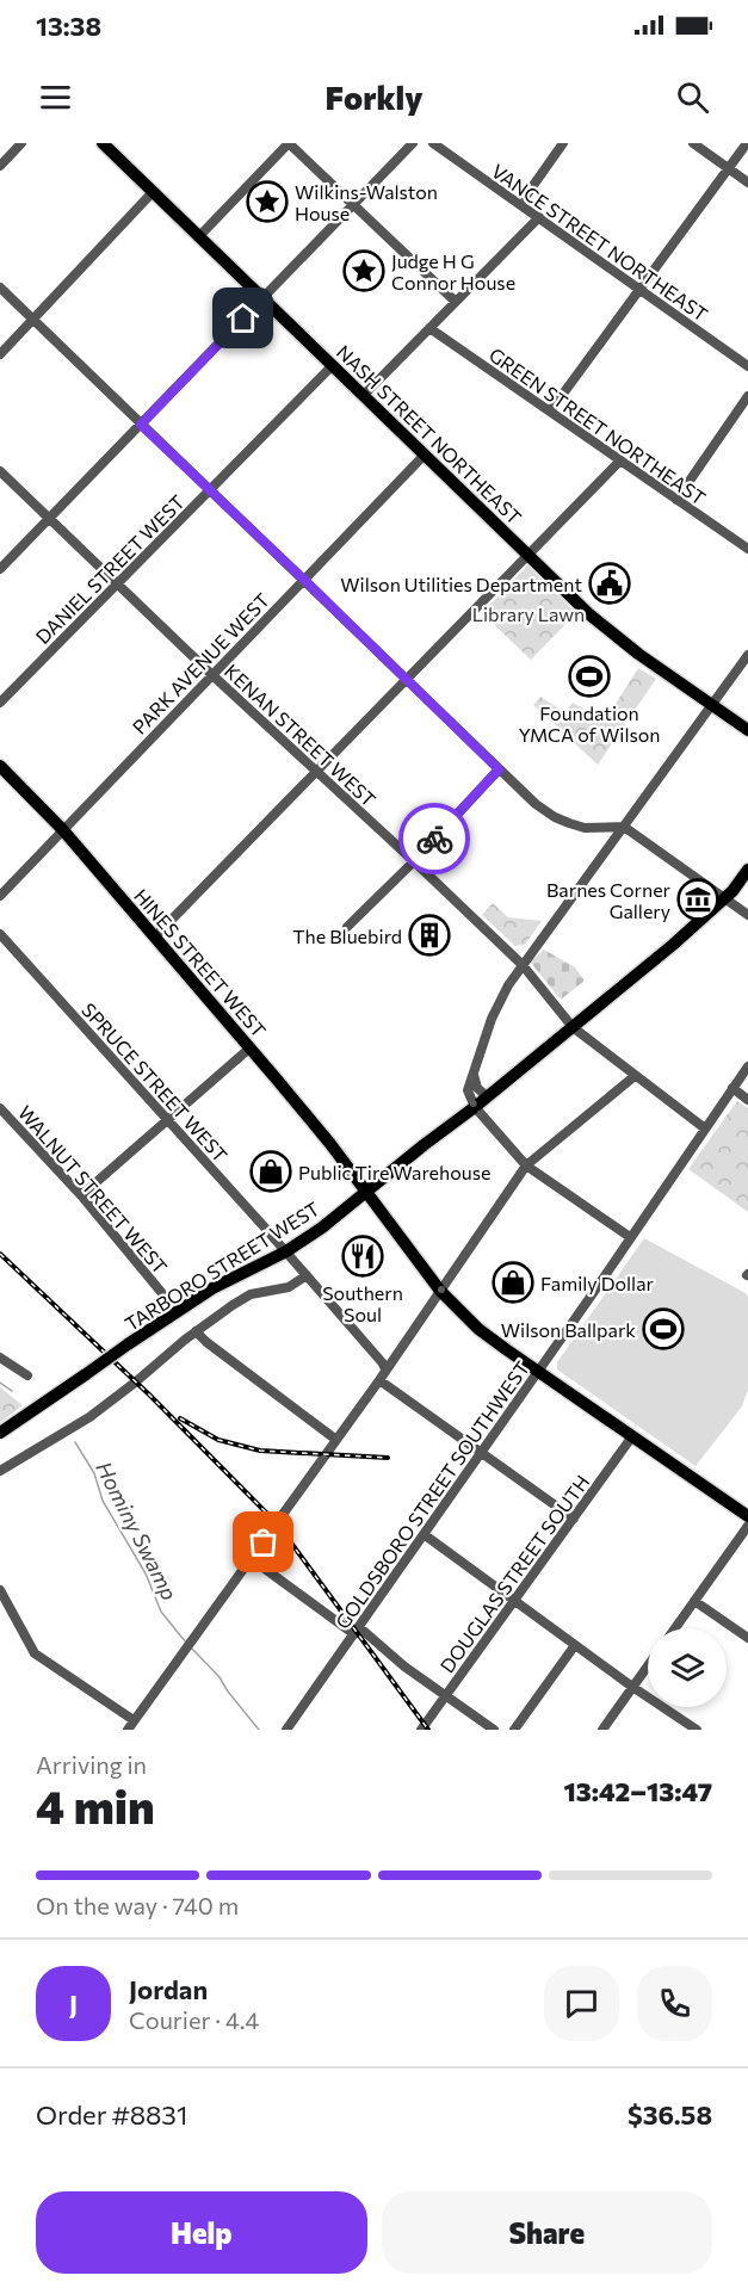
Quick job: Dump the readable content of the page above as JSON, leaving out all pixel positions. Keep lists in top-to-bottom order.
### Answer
{
  "streets": {
    "main road": ["NASH STREET NORTHEAST", "HINES STREET WEST", "TARBORO STREET WEST"],
    "street": [
      "VANCE STREET NORTHEAST",
      "GREEN STREET NORTHEAST",
      "DANIEL STREET WEST",
      "PARK AVENUE WEST",
      "KENAN STREET WEST",
      "SPRUCE STREET WEST",
      "WALNUT STREET WEST",
      "GOLDSBORO STREET SOUTHWEST",
      "DOUGLAS STREET SOUTH"
    ]
  },
  "crossings": [
    ["NASH STREET NORTHEAST", "DANIEL STREET WEST"],
    ["NASH STREET NORTHEAST", "PARK AVENUE WEST"],
    ["DANIEL STREET WEST", "KENAN STREET WEST"],
    ["PARK AVENUE WEST", "KENAN STREET WEST"],
    ["PARK AVENUE WEST", "HINES STREET WEST"],
    ["KENAN STREET WEST", "TARBORO STREET WEST"],
    ["KENAN STREET WEST", "GOLDSBORO STREET SOUTHWEST"],
    ["HINES STREET WEST", "TARBORO STREET WEST"],
    ["HINES STREET WEST", "GOLDSBORO STREET SOUTHWEST"],
    ["HINES STREET WEST", "DOUGLAS STREET SOUTH"],
    ["SPRUCE STREET WEST", "TARBORO STREET WEST"]
  ],
  "water": ["Hominy Swamp"],
  "parks": ["Library Lawn"],
  "places": {
    "place": ["Wilkins-Walston House", "Judge H G Connor House"],
    "public building": ["Wilson Utilities Department"],
    "sports": ["Foundation YMCA of Wilson", "Wilson Ballpark"],
    "museum": ["Barnes Corner Gallery"],
    "building": ["The Bluebird"],
    "shop": ["Public Tire Warehouse", "Family Dollar"],
    "restaurant": ["Southern Soul"]
  },
  "page": {
    "status": "13:38",
    "header": "Forkly",
    "heading": ["4 min", "Arriving in", "13:42–13:47"],
    "panel": [
      "Jordan",
      "Courier · 4.4",
      "Order #8831",
      "$36.58"
    ],
    "bar": "On the way · 740 m",
    "round": "J",
    "buttons": ["Help", "Share"]
  }
}
